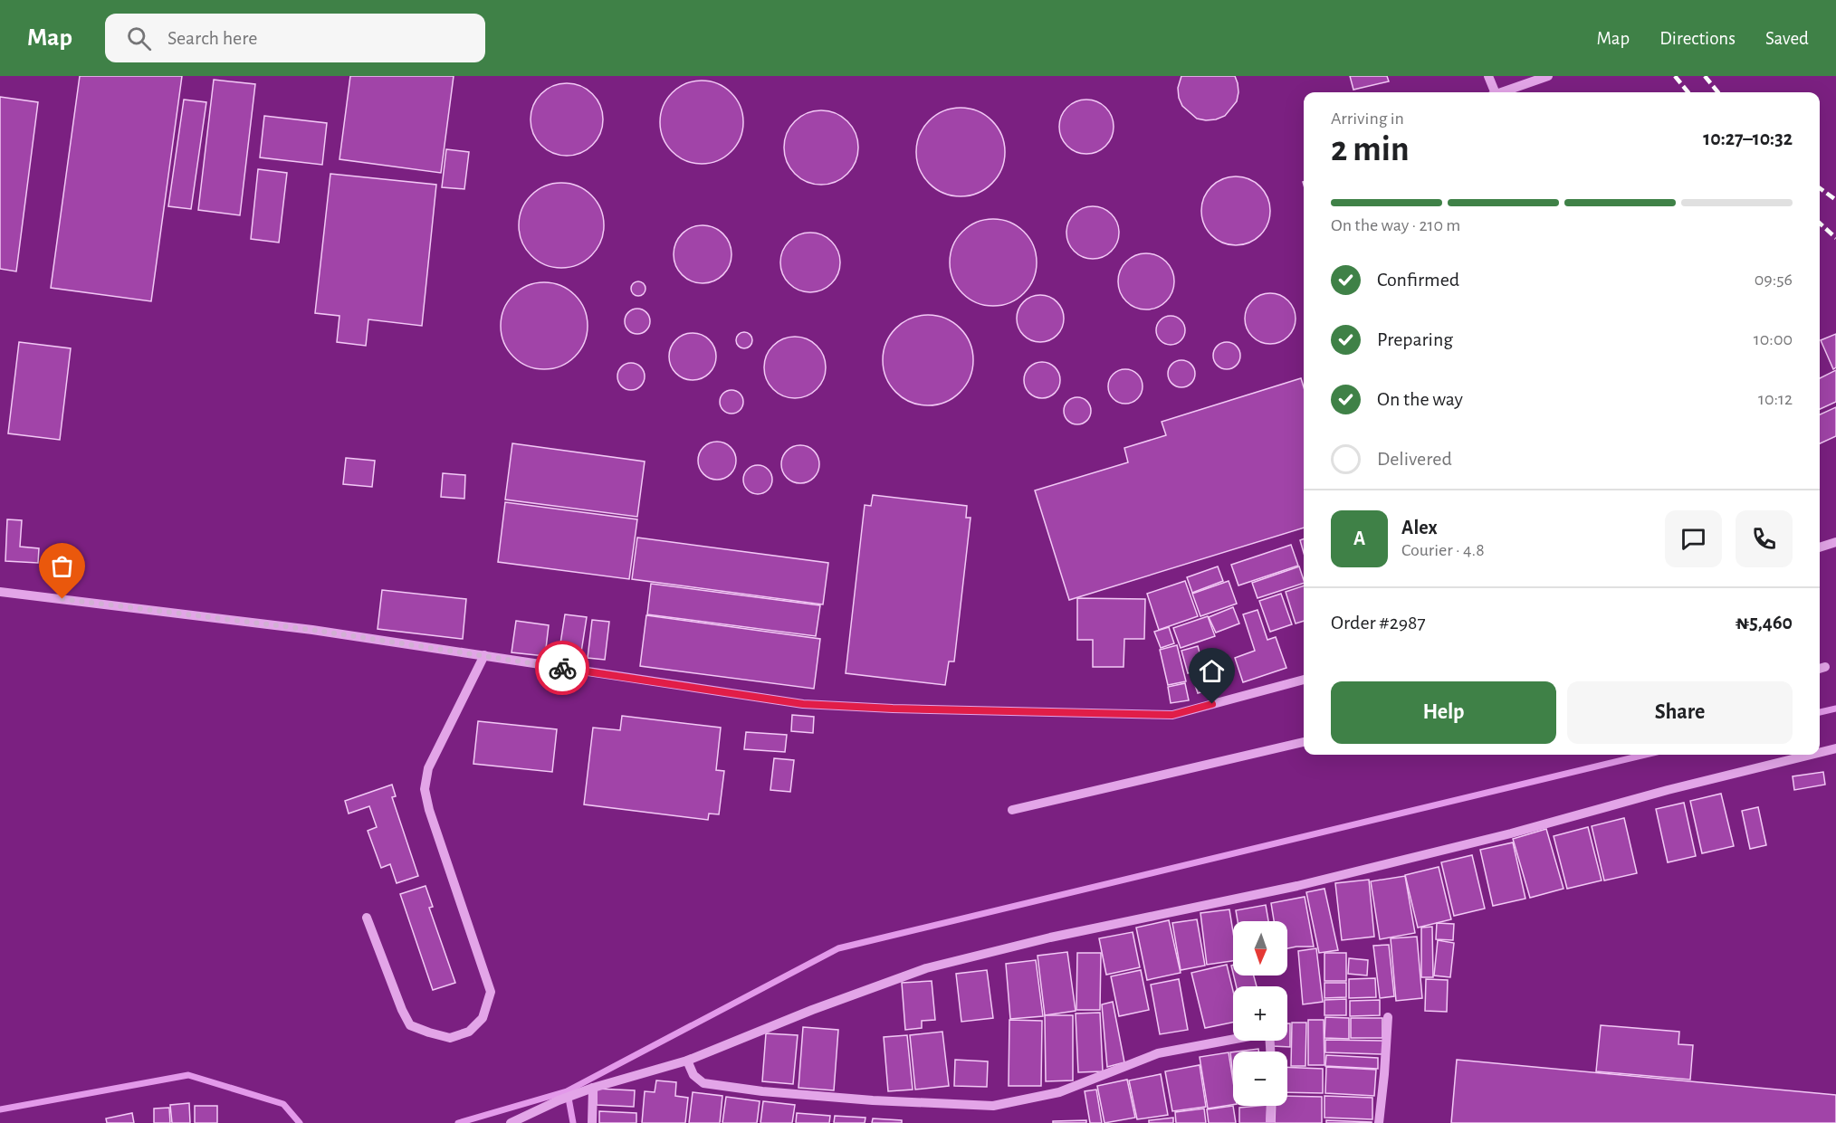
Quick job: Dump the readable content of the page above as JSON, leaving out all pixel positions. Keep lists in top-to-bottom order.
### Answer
{
  "north": "bottom",
  "page": {
    "header": "Map",
    "search": "Search here",
    "nav": ["Map", "Directions", "Saved"],
    "heading": ["2 min", "Arriving in", "10:27–10:32"],
    "panel": [
      "Alex",
      "Courier · 4.8",
      "Order #2987",
      "₦5,460"
    ],
    "bar": "On the way · 210 m",
    "list": [
      ["Confirmed", "09:56"],
      ["Preparing", "10:00"],
      ["On the way", "10:12"],
      "Delivered"
    ],
    "round": "A",
    "buttons": ["Help", "Share"],
    "map_buttons": ["+", "−"]
  }
}
